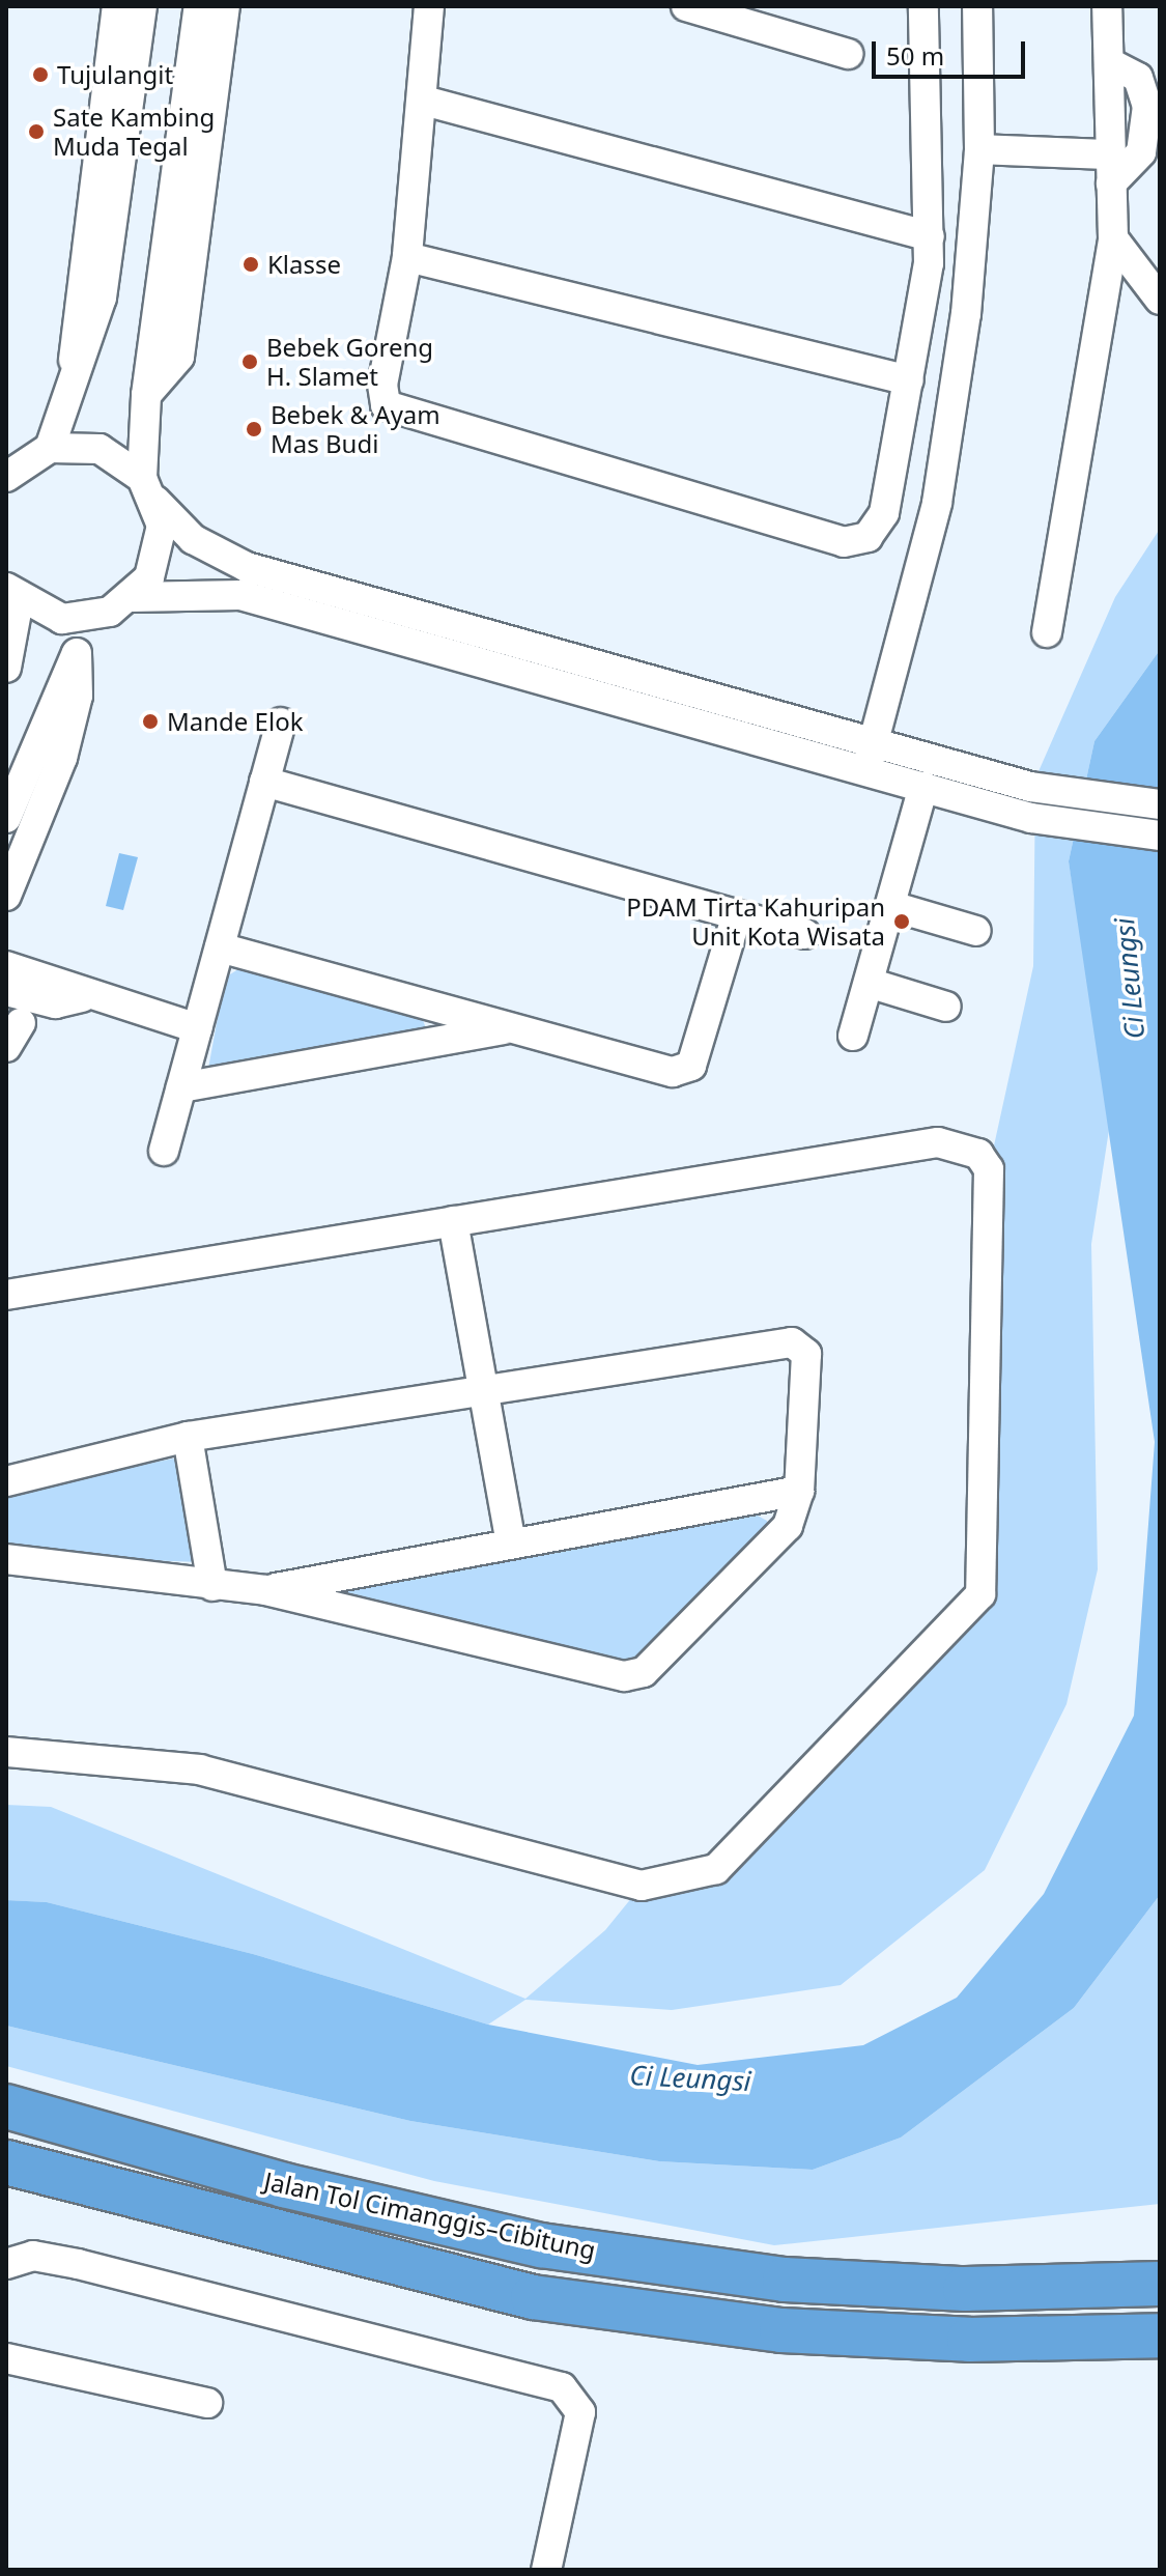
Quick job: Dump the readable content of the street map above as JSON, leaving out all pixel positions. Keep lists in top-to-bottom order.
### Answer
{
  "streets": {
    "highway": ["Jalan Tol Cimanggis–Cibitung"]
  },
  "water": ["Ci Leungsi"],
  "places": [
    "Tujulangit",
    "Sate Kambing Muda Tegal",
    "Klasse",
    "Bebek Goreng H. Slamet",
    "Bebek & Ayam Mas Budi",
    "Mande Elok",
    "PDAM Tirta Kahuripan Unit Kota Wisata"
  ],
  "scale_bar": "50 m"
}
